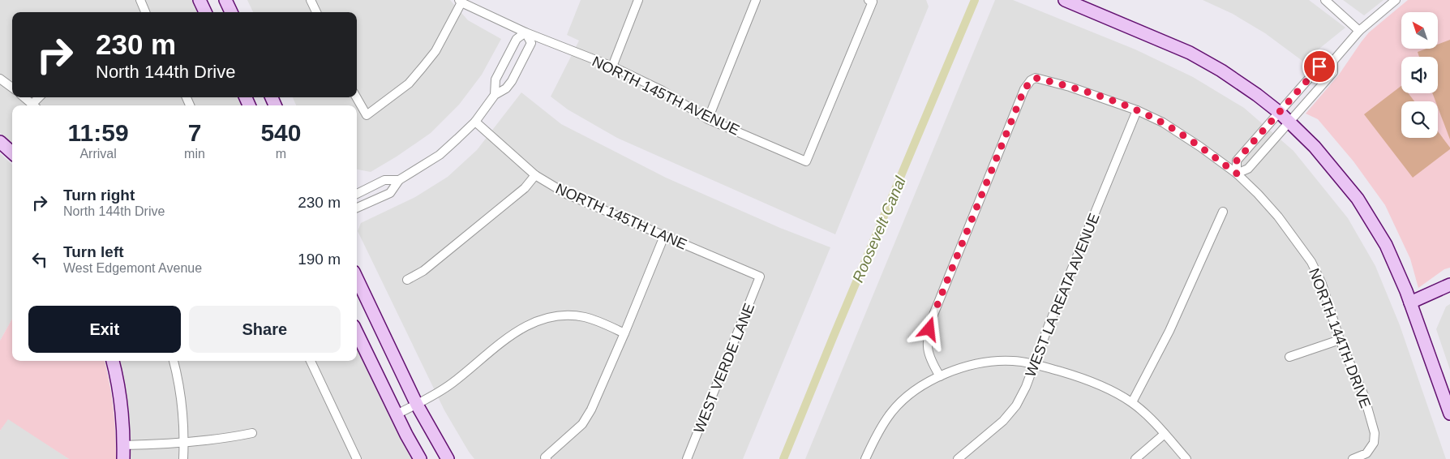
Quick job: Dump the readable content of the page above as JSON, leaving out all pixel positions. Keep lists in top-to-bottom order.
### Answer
{
  "streets": {
    "street": [
      "NORTH 145TH AVENUE",
      "NORTH 145TH LANE",
      "WEST LA REATA AVENUE",
      "NORTH 144TH DRIVE",
      "WEST VERDE LANE"
    ]
  },
  "crossings": [
    ["NORTH 145TH LANE", "WEST VERDE LANE"],
    ["WEST LA REATA AVENUE", "NORTH 144TH DRIVE"]
  ],
  "water": ["Roosevelt Canal"],
  "north": "top left",
  "page": {
    "turn": ["230 m", "North 144th Drive"],
    "eta": [
      "11:59",
      "Arrival",
      "7",
      "min",
      "540",
      "m"
    ],
    "list": [
      {
        "name": "Turn right",
        "note": "North 144th Drive",
        "value": "230 m"
      },
      {
        "name": "Turn left",
        "note": "West Edgemont Avenue",
        "value": "190 m"
      }
    ],
    "buttons": ["Exit", "Share"]
  }
}
